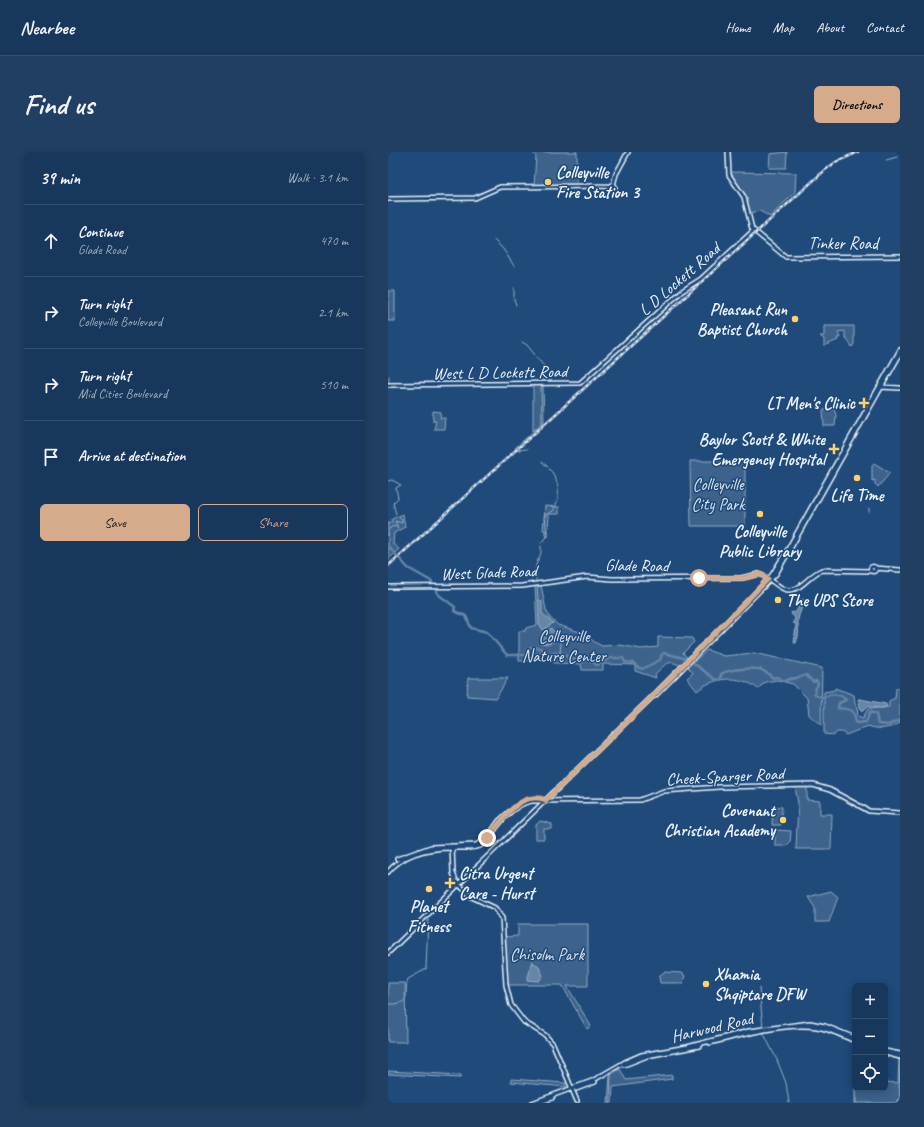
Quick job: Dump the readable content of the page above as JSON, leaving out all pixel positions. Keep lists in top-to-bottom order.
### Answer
{
  "streets": {
    "main road": [
      "Tinker Road",
      "L D Lockett Road",
      "West L D Lockett Road",
      "Glade Road",
      "West Glade Road",
      "Cheek-Sparger Road",
      "Harwood Road"
    ]
  },
  "crossings": [
    ["Tinker Road", "L D Lockett Road"],
    ["L D Lockett Road", "West L D Lockett Road"],
    ["Glade Road", "West Glade Road"]
  ],
  "parks": ["Colleyville City Park", "Colleyville Nature Center", "Chisolm Park"],
  "places": {
    "other": [
      "Colleyville Fire Station 3",
      "Pleasant Run Baptist Church",
      "Life Time",
      "Colleyville Public Library",
      "The UPS Store",
      "Covenant Christian Academy",
      "Planet Fitness",
      "Xhamia Shqiptare DFW"
    ],
    "health": ["LT Men's Clinic", "Baylor Scott & White Emergency Hospital", "Citra Urgent Care - Hurst"]
  },
  "page": {
    "header": "Nearbee",
    "nav": [
      "Home",
      "Map",
      "About",
      "Contact"
    ],
    "buttons": [
      "Directions",
      ["Save", "Share"]
    ],
    "title": "Find us",
    "heading": ["39 min", "Walk · 3.1 km"],
    "list": [
      ["Continue", "Glade Road", "470 m"],
      ["Turn right", "Colleyville Boulevard", "2.1 km"],
      ["Turn right", "Mid Cities Boulevard", "510 m"],
      "Arrive at destination"
    ],
    "map_buttons": ["+", "−"]
  }
}
